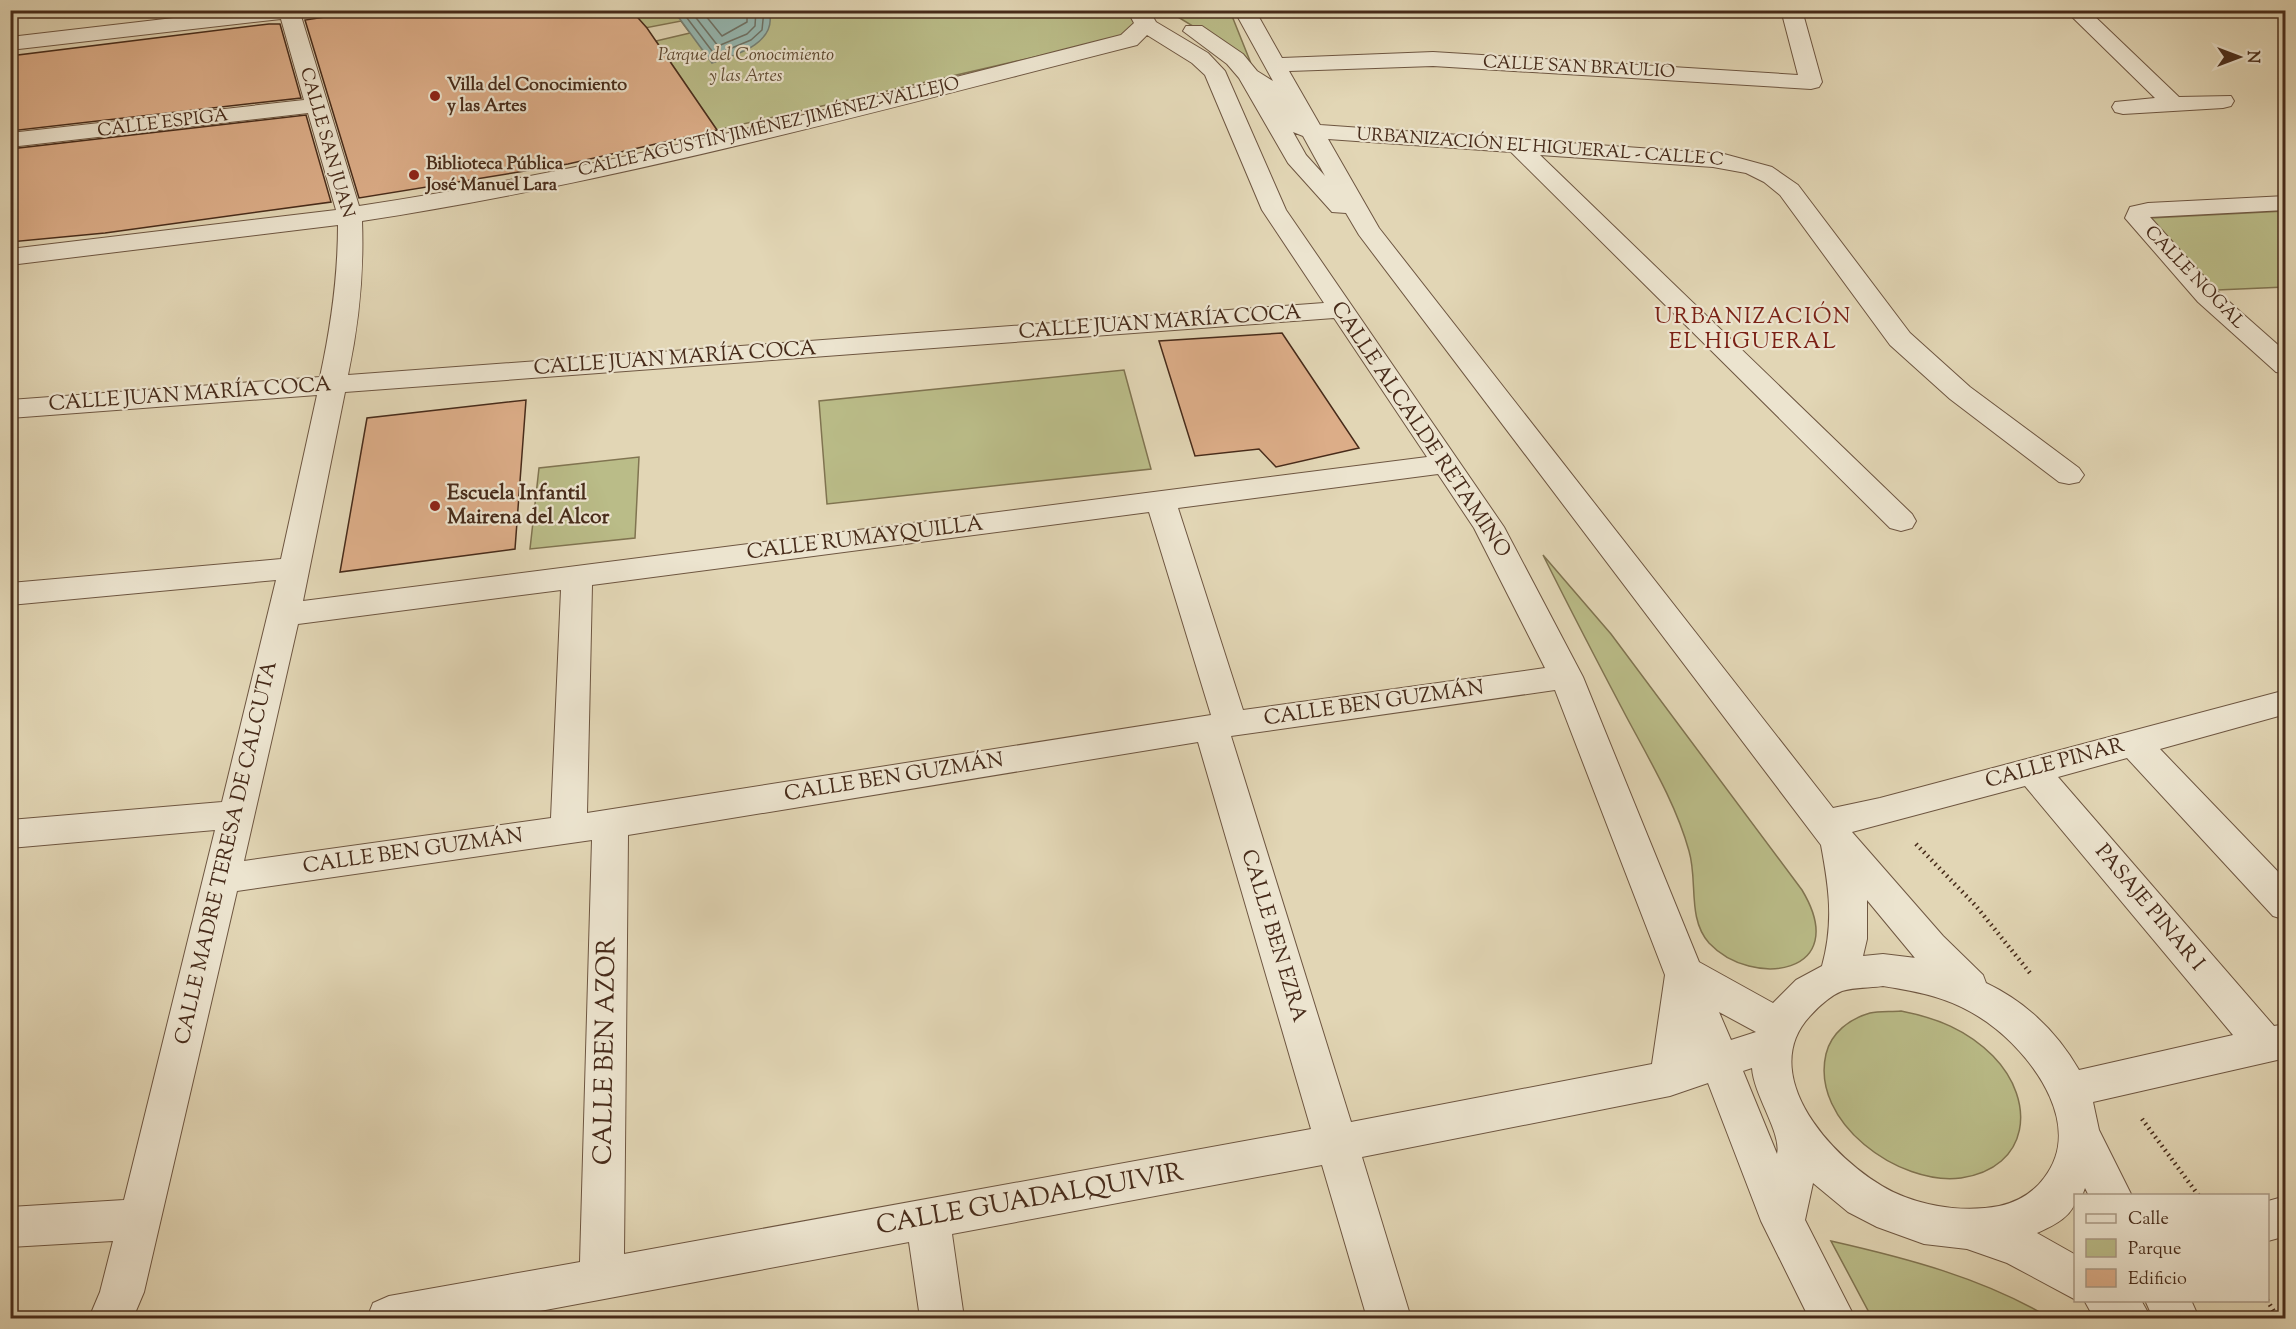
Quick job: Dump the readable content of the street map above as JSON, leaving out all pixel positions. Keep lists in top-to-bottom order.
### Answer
{
  "streets": {
    "street": [
      "CALLE SAN BRAULIO",
      "CALLE ESPIGA",
      "CALLE AGUSTÍN JIMÉNEZ JIMÉNEZ-VALLEJO",
      "CALLE SAN JUAN",
      "URBANIZACIÓN EL HIGUERAL - CALLE C",
      "CALLE NOGAL",
      "CALLE JUAN MARÍA COCA",
      "CALLE ALCALDE RETAMINO",
      "CALLE RUMAYQUILLA",
      "CALLE BEN GUZMÁN",
      "CALLE PINAR",
      "CALLE MADRE TERESA DE CALCUTA",
      "PASAJE PINAR I",
      "CALLE BEN EZRA",
      "CALLE BEN AZOR",
      "CALLE GUADALQUIVIR"
    ]
  },
  "crossings": [
    ["CALLE ESPIGA", "CALLE SAN JUAN"],
    ["CALLE AGUSTÍN JIMÉNEZ JIMÉNEZ-VALLEJO", "CALLE SAN JUAN"],
    ["CALLE AGUSTÍN JIMÉNEZ JIMÉNEZ-VALLEJO", "CALLE ALCALDE RETAMINO"],
    ["CALLE SAN JUAN", "CALLE JUAN MARÍA COCA"],
    ["CALLE SAN JUAN", "CALLE MADRE TERESA DE CALCUTA"],
    ["CALLE JUAN MARÍA COCA", "CALLE ALCALDE RETAMINO"],
    ["CALLE JUAN MARÍA COCA", "CALLE MADRE TERESA DE CALCUTA"],
    ["CALLE ALCALDE RETAMINO", "CALLE RUMAYQUILLA"],
    ["CALLE ALCALDE RETAMINO", "CALLE BEN GUZMÁN"],
    ["CALLE ALCALDE RETAMINO", "CALLE GUADALQUIVIR"],
    ["CALLE RUMAYQUILLA", "CALLE MADRE TERESA DE CALCUTA"],
    ["CALLE RUMAYQUILLA", "CALLE BEN EZRA"],
    ["CALLE BEN GUZMÁN", "CALLE MADRE TERESA DE CALCUTA"],
    ["CALLE BEN GUZMÁN", "CALLE BEN EZRA"],
    ["CALLE BEN GUZMÁN", "CALLE BEN AZOR"],
    ["CALLE PINAR", "PASAJE PINAR I"],
    ["CALLE BEN EZRA", "CALLE GUADALQUIVIR"],
    ["CALLE BEN AZOR", "CALLE GUADALQUIVIR"]
  ],
  "districts": ["URBANIZACIÓN EL HIGUERAL"],
  "parks": ["Parque del Conocimiento y las Artes"],
  "places": ["Villa del Conocimiento y las Artes", "Biblioteca Pública José Manuel Lara", "Escuela Infantil Mairena del Alcor"],
  "legend": ["Calle", "Parque", "Edificio"],
  "north": "right"
}
